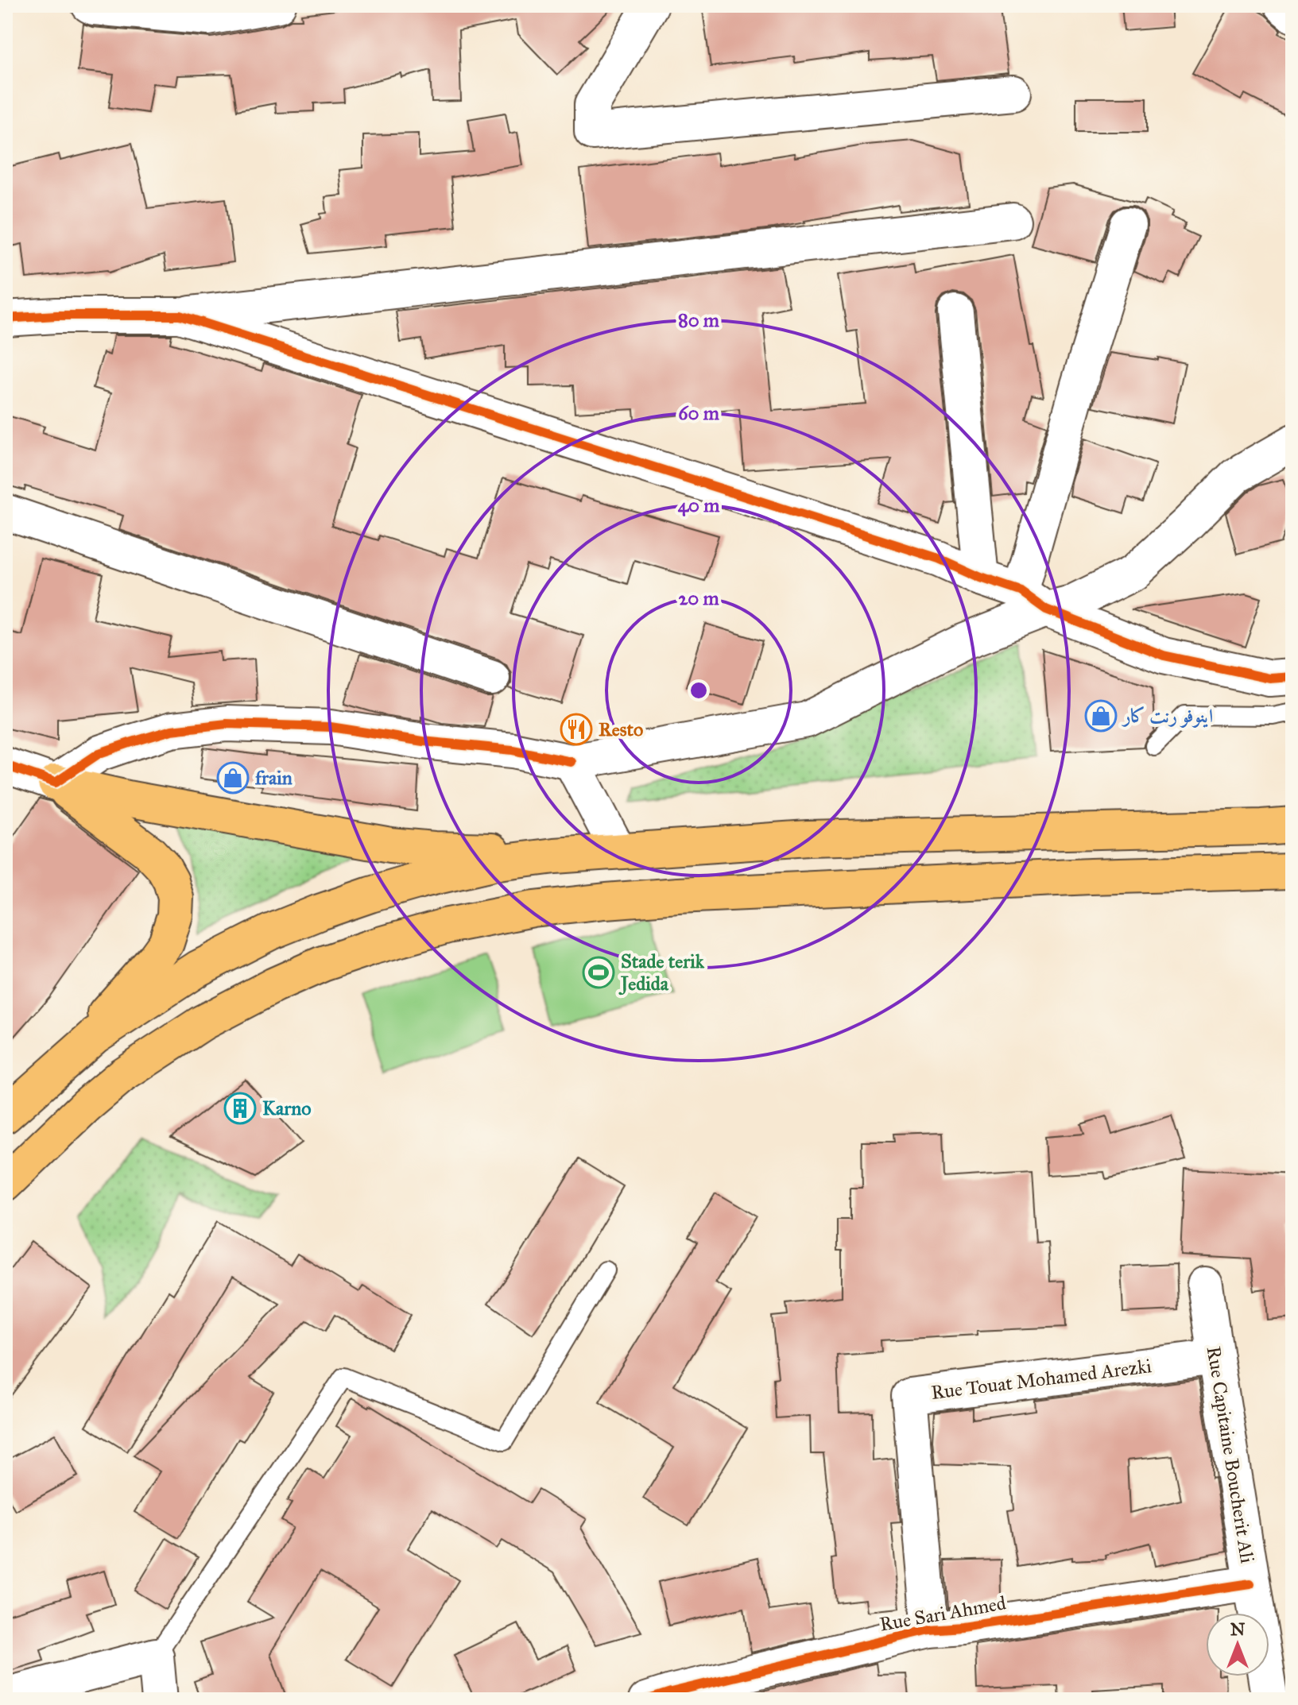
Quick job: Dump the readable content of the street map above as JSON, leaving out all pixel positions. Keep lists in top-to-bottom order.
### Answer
{
  "streets": {
    "street": ["Rue Touat Mohamed Arezki", "Rue Capitaine Boucherit Ali", "Rue Sari Ahmed"]
  },
  "crossings": [
    ["Rue Touat Mohamed Arezki", "Rue Capitaine Boucherit Ali"],
    ["Rue Touat Mohamed Arezki", "Rue Sari Ahmed"],
    ["Rue Capitaine Boucherit Ali", "Rue Sari Ahmed"]
  ],
  "places": {
    "shop": ["اينوفو رنت كار", "frain"],
    "restaurant": ["Resto"],
    "sports": ["Stade terik Jedida"],
    "building": ["Karno"]
  },
  "north": "top",
  "rings": [
    "80 m",
    "60 m",
    "40 m",
    "20 m"
  ]
}
